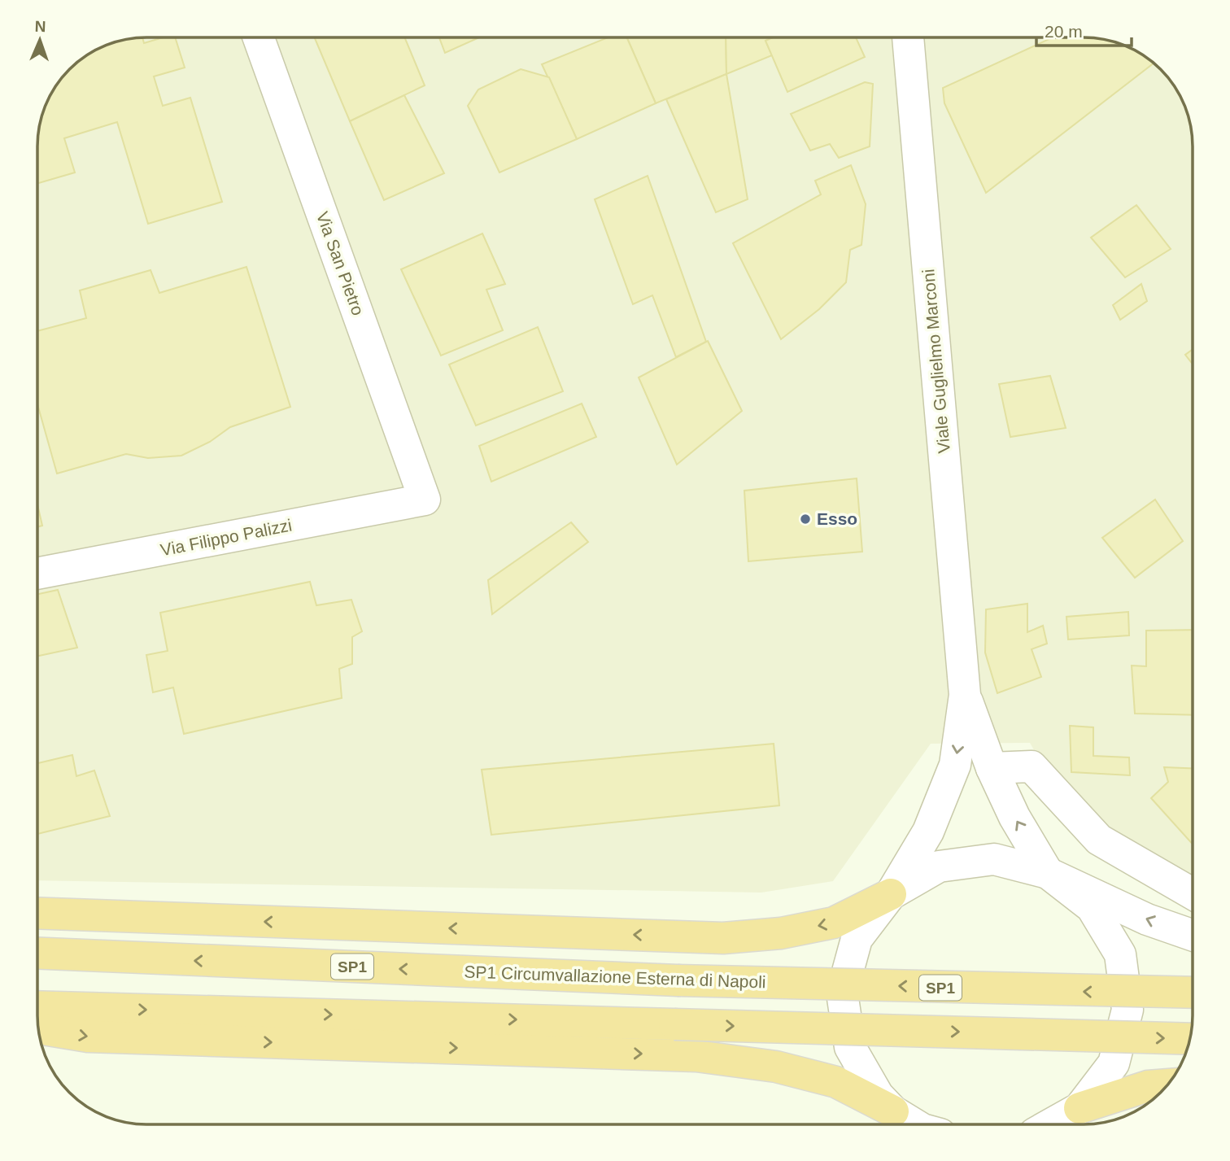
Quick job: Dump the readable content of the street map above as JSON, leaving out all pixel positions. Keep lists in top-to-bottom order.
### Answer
{
  "streets": {
    "highway": ["SP1", "SP1 Circumvallazione Esterna di Napoli"],
    "street": ["Via San Pietro", "Viale Guglielmo Marconi", "Via Filippo Palizzi"]
  },
  "crossings": [
    ["Via San Pietro", "Via Filippo Palizzi"]
  ],
  "places": ["Esso"],
  "scale_bar": "20 m",
  "north": "top"
}
